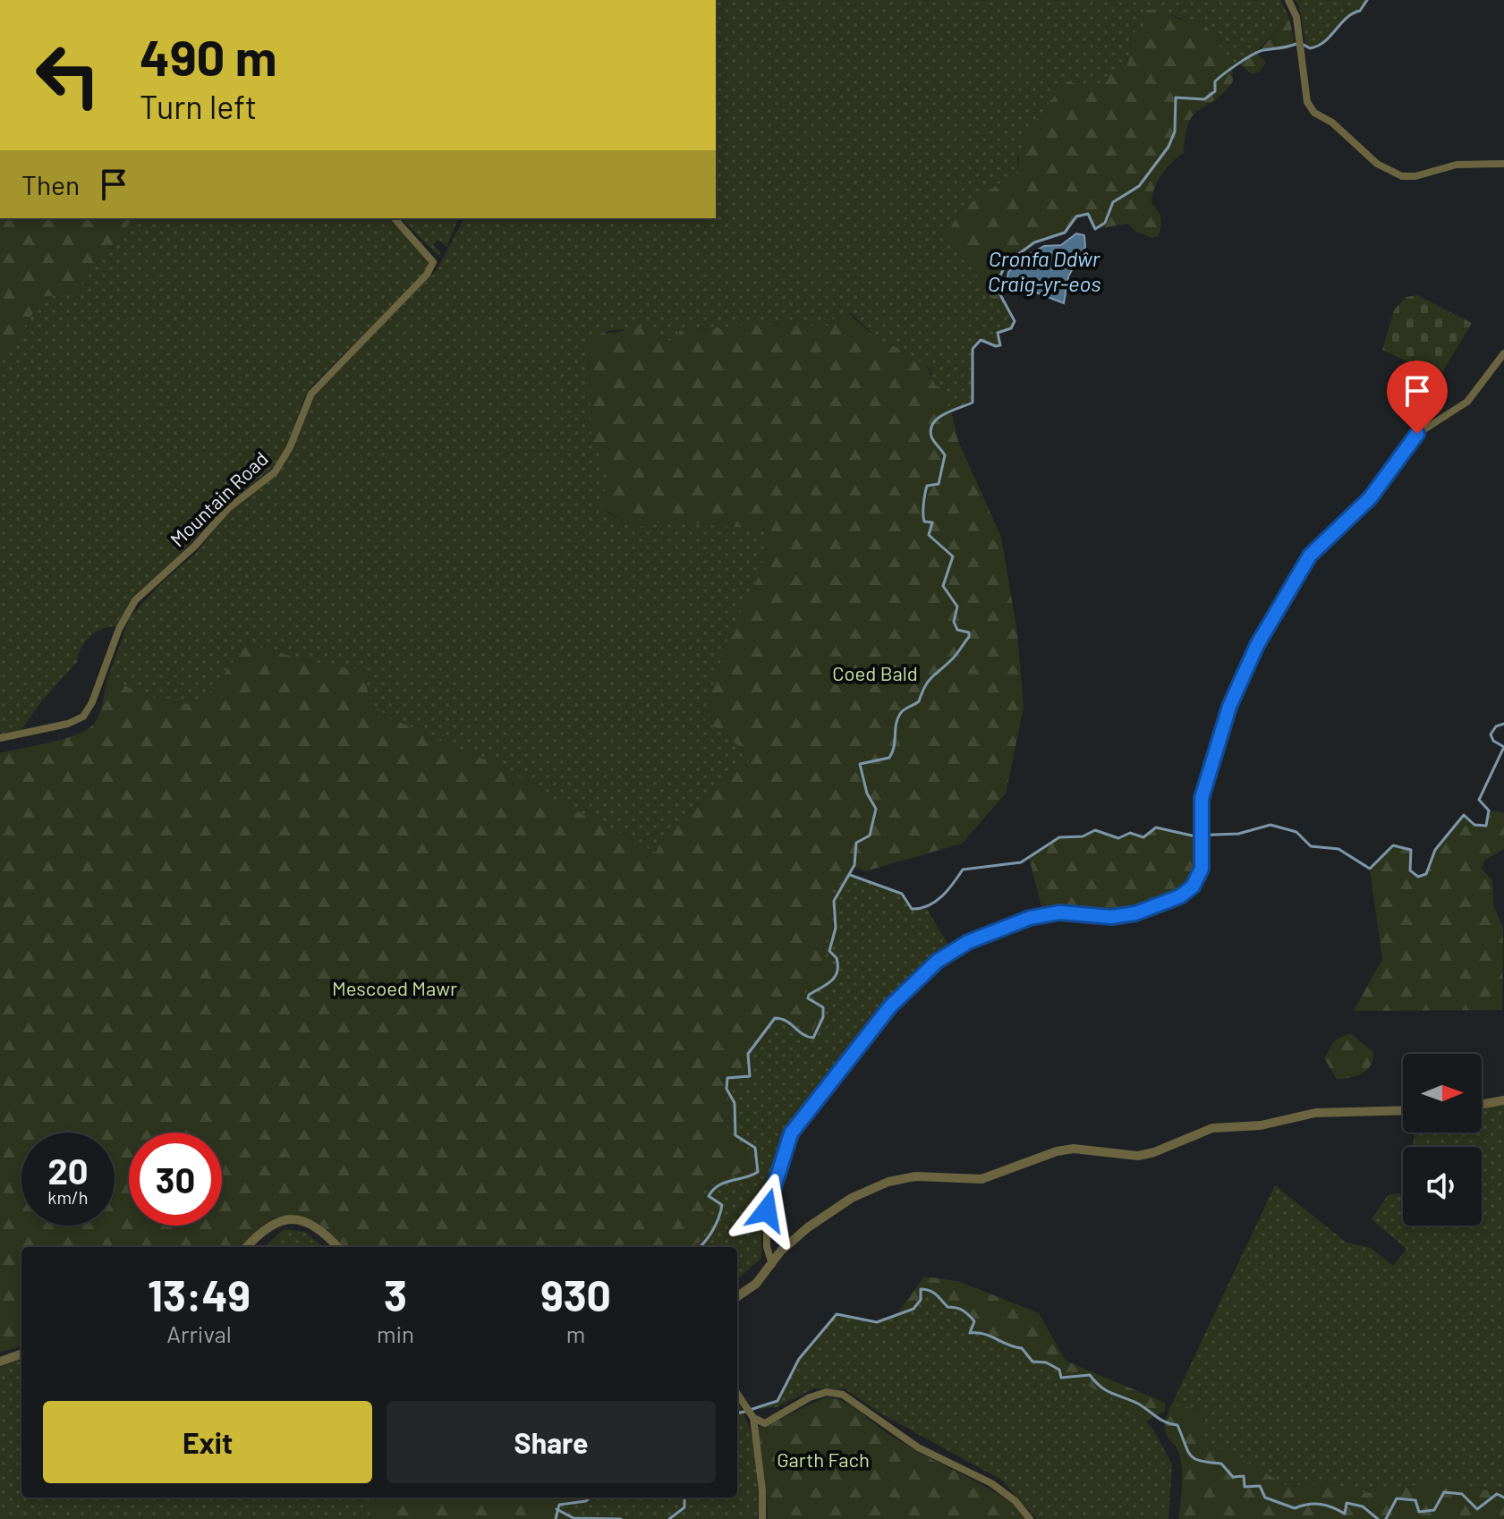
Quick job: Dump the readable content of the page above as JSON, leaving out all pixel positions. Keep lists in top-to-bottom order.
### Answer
{
  "streets": {
    "street": ["Mountain Road"]
  },
  "water": ["Cronfa Ddŵr Craig-yr-eos"],
  "parks": ["Coed Bald", "Mescoed Mawr", "Garth Fach"],
  "north": "right",
  "page": {
    "turn": ["490 m", "Turn left"],
    "then": "Then",
    "speed": "20 km/h",
    "limit": "30",
    "eta": [
      "13:49",
      "Arrival",
      "3",
      "min",
      "930",
      "m"
    ],
    "buttons": ["Exit", "Share"]
  }
}
